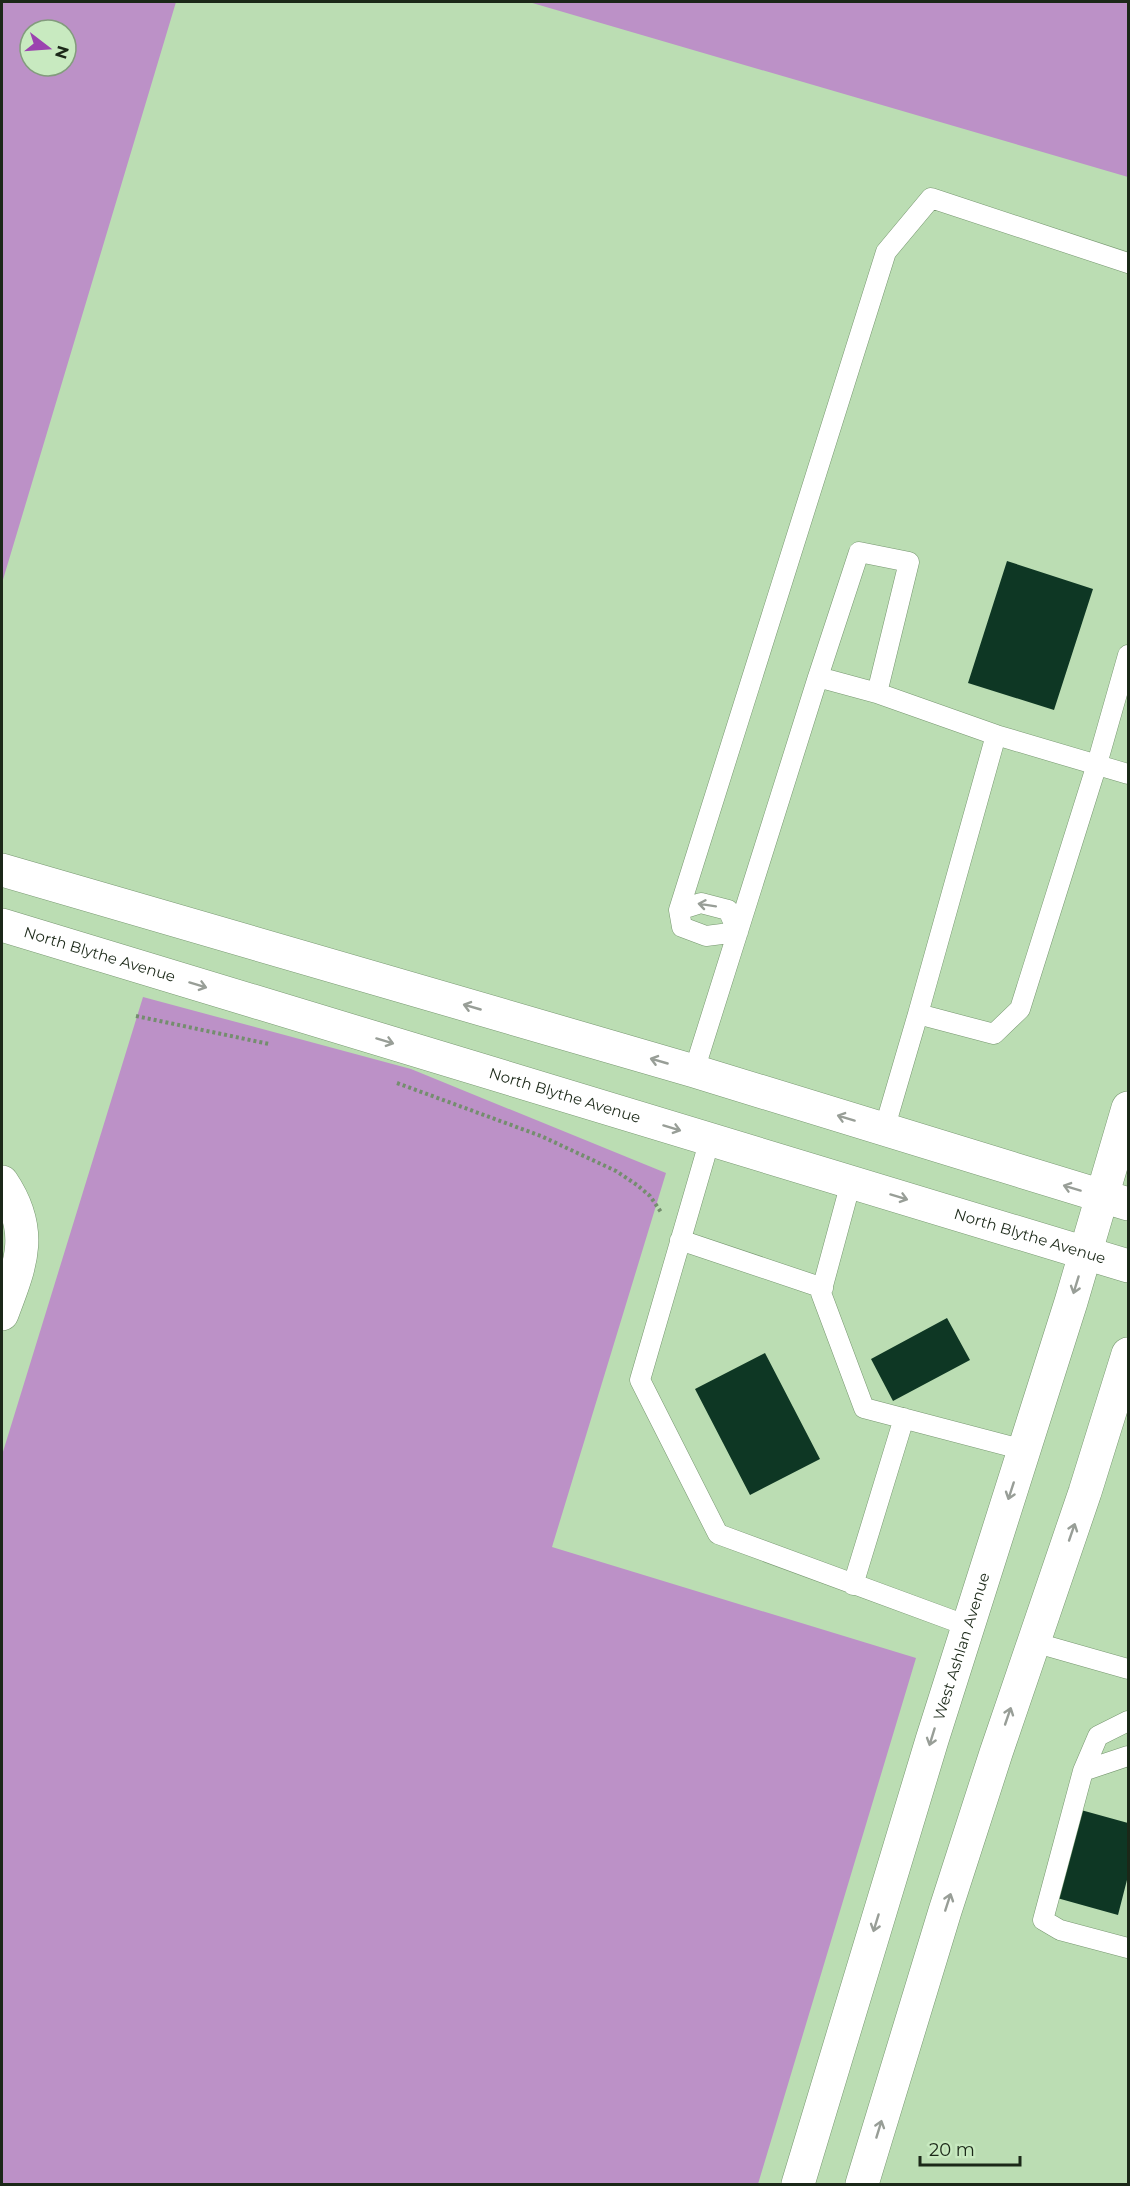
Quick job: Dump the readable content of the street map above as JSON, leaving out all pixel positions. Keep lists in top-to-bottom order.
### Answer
{
  "streets": {
    "street": ["North Blythe Avenue", "West Ashlan Avenue"]
  },
  "crossings": [
    ["North Blythe Avenue", "West Ashlan Avenue"]
  ],
  "scale_bar": "20 m",
  "north": "right"
}
